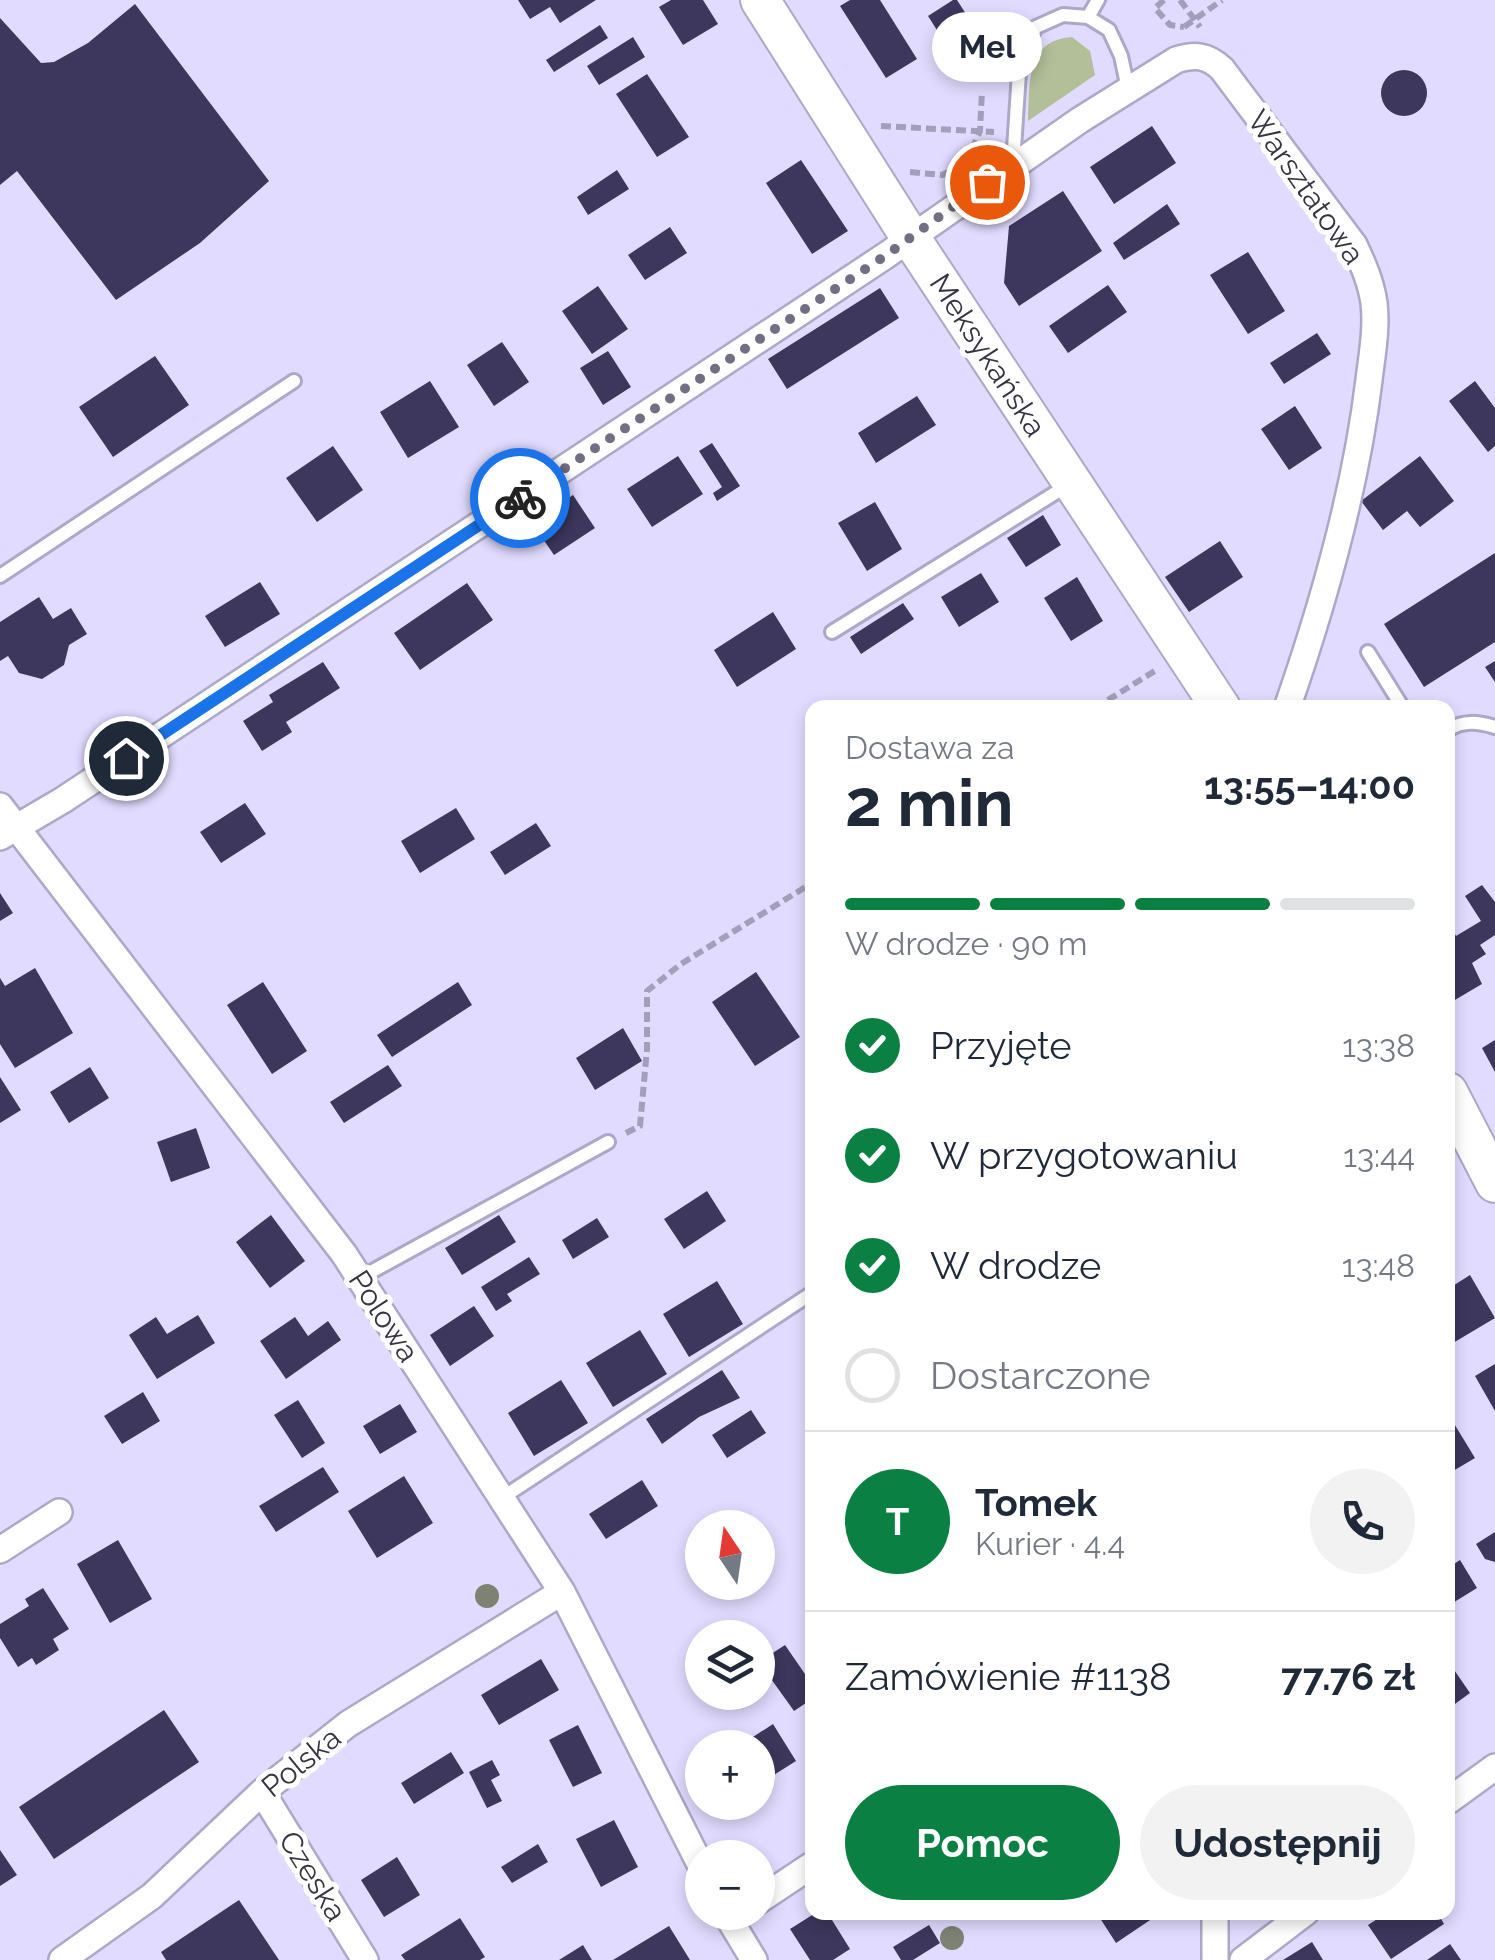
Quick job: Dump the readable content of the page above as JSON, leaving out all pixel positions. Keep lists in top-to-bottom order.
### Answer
{
  "streets": {
    "street": [
      "Warsztatowa",
      "Meksykańska",
      "Polowa",
      "Polska",
      "Czeska"
    ]
  },
  "crossings": [
    ["Polowa", "Polska"],
    ["Polska", "Czeska"]
  ],
  "places": ["Mel"],
  "north": "top",
  "page": {
    "bubble": "Mel",
    "heading": ["2 min", "Dostawa za", "13:55–14:00"],
    "panel": [
      "Tomek",
      "Kurier · 4.4",
      "Zamówienie #1138",
      "77.76 zł"
    ],
    "bar": "W drodze · 90 m",
    "list": [
      ["Przyjęte", "13:38"],
      ["W przygotowaniu", "13:44"],
      ["W drodze", "13:48"],
      "Dostarczone"
    ],
    "round": "T",
    "map_buttons": ["+", "−"],
    "buttons": ["Pomoc", "Udostępnij"]
  }
}
